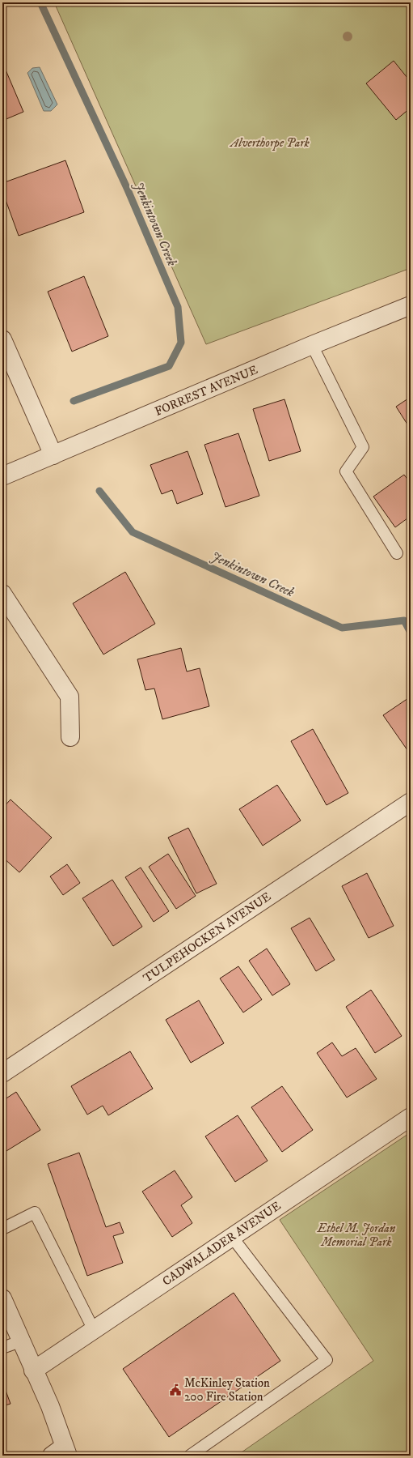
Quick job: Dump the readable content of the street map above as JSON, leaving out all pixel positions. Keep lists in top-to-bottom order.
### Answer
{
  "streets": {
    "street": ["FORREST AVENUE", "TULPEHOCKEN AVENUE", "CADWALADER AVENUE"]
  },
  "water": ["Jenkintown Creek"],
  "parks": ["Alverthorpe Park", "Ethel M. Jordan Memorial Park"],
  "places": {
    "public building": ["McKinley Station 200 Fire Station"]
  }
}
